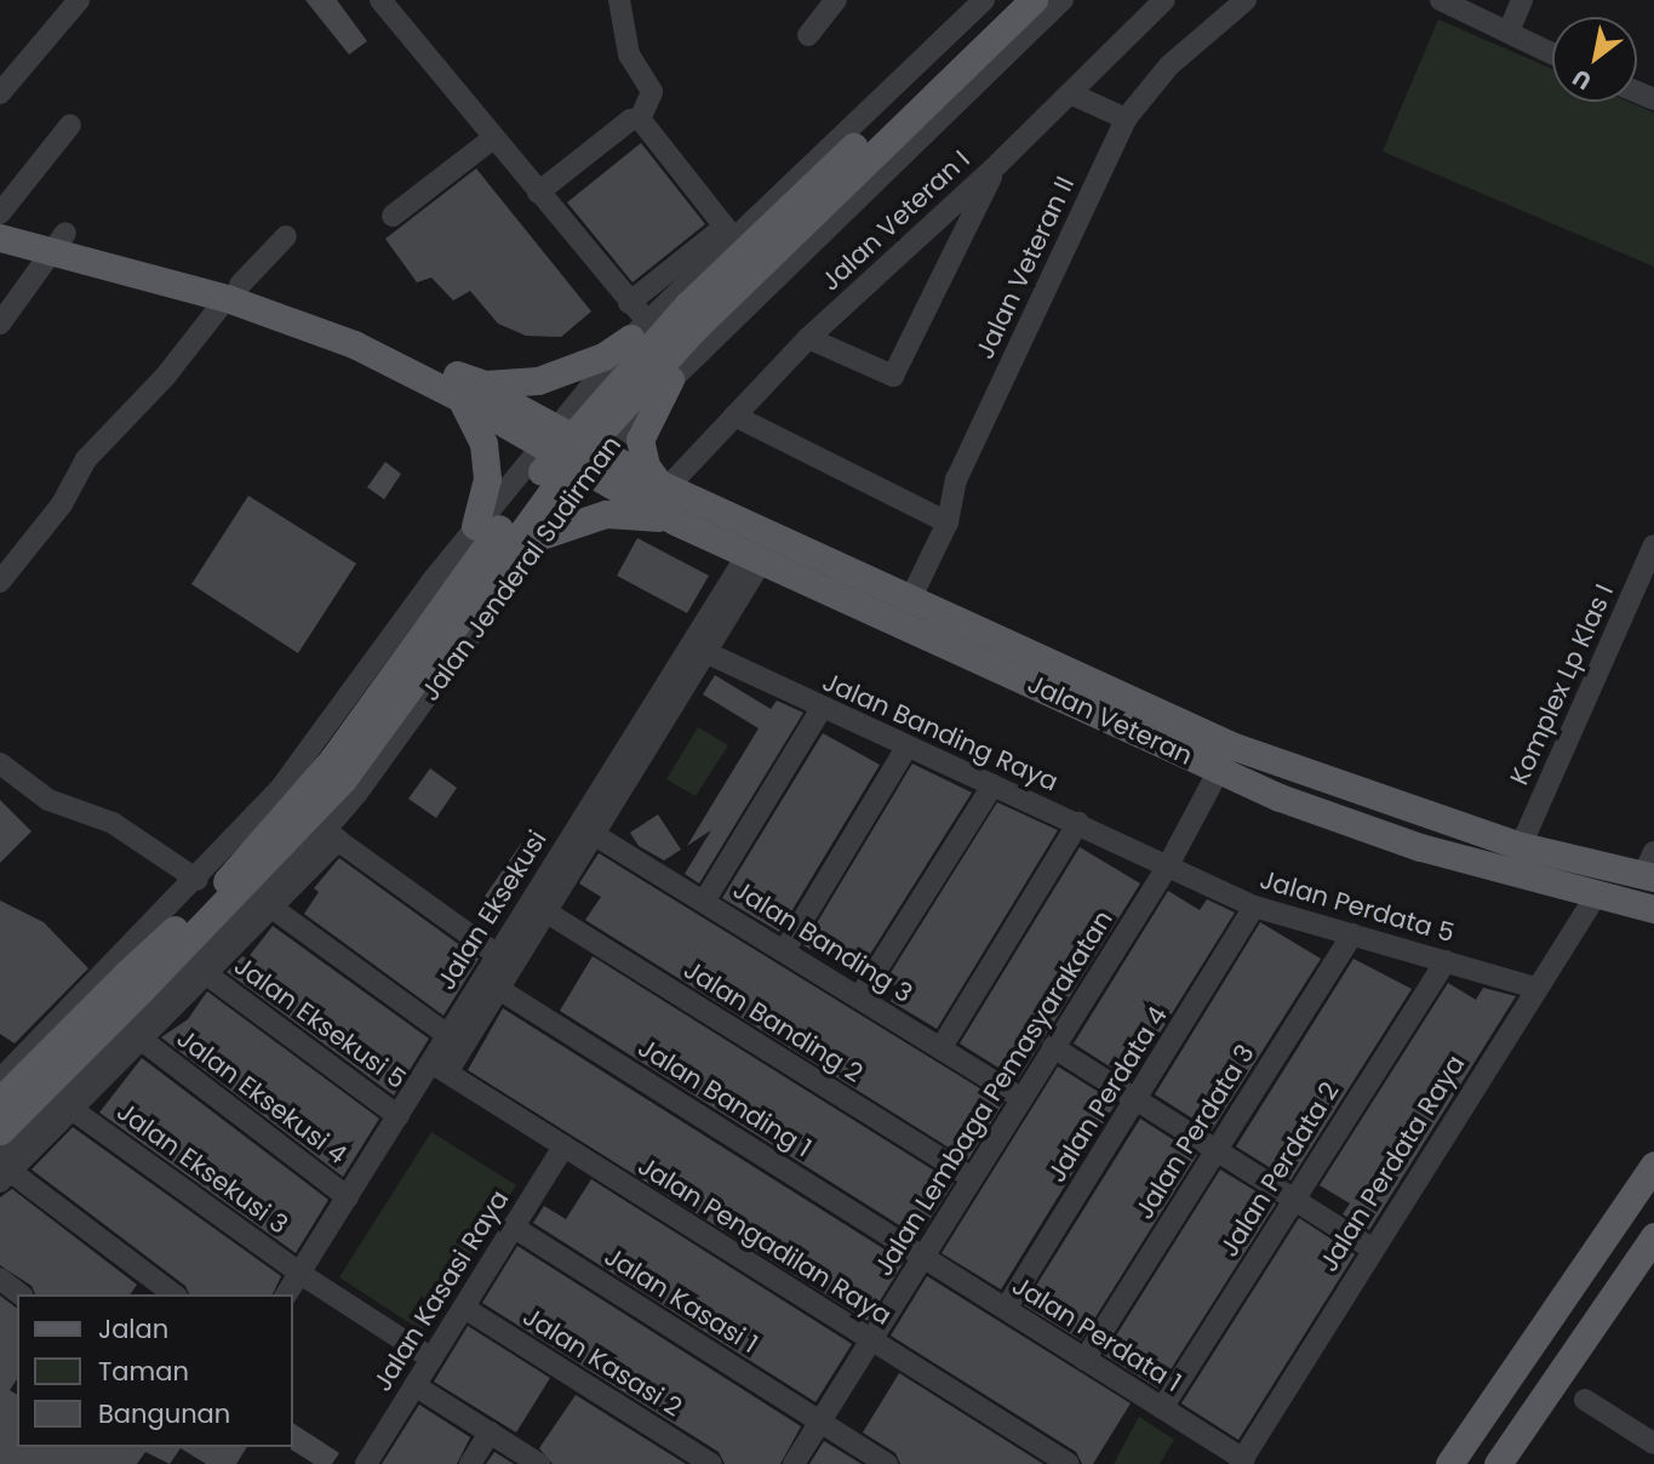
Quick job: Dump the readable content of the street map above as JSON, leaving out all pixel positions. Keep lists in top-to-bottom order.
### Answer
{
  "streets": {
    "main road": ["Jalan Jenderal Sudirman", "Jalan Veteran"],
    "street": [
      "Jalan Veteran I",
      "Jalan Veteran II",
      "Komplex Lp Klas I",
      "Jalan Banding Raya",
      "Jalan Perdata 5",
      "Jalan Eksekusi",
      "Jalan Banding 3",
      "Jalan Banding 2",
      "Jalan Eksekusi 5",
      "Jalan Lembaga Pemasyarakatan",
      "Jalan Perdata 4",
      "Jalan Eksekusi 4",
      "Jalan Banding 1",
      "Jalan Perdata 3",
      "Jalan Perdata Raya",
      "Jalan Eksekusi 3",
      "Jalan Perdata 2",
      "Jalan Pengadilan Raya",
      "Jalan Kasasi Raya",
      "Jalan Kasasi 1",
      "Jalan Perdata 1",
      "Jalan Kasasi 2"
    ]
  },
  "crossings": [
    ["Jalan Veteran I", "Jalan Veteran"],
    ["Jalan Veteran II", "Jalan Veteran"],
    ["Jalan Jenderal Sudirman", "Jalan Veteran"],
    ["Komplex Lp Klas I", "Jalan Veteran"],
    ["Jalan Veteran", "Jalan Eksekusi"],
    ["Jalan Veteran", "Jalan Lembaga Pemasyarakatan"],
    ["Jalan Veteran", "Jalan Perdata Raya"],
    ["Jalan Banding Raya", "Jalan Perdata 5"],
    ["Jalan Banding Raya", "Jalan Eksekusi"],
    ["Jalan Banding Raya", "Jalan Lembaga Pemasyarakatan"],
    ["Jalan Perdata 5", "Jalan Lembaga Pemasyarakatan"],
    ["Jalan Perdata 5", "Jalan Perdata 4"],
    ["Jalan Perdata 5", "Jalan Perdata 3"],
    ["Jalan Perdata 5", "Jalan Perdata Raya"],
    ["Jalan Perdata 5", "Jalan Perdata 2"],
    ["Jalan Eksekusi", "Jalan Banding 3"],
    ["Jalan Eksekusi", "Jalan Banding 2"],
    ["Jalan Eksekusi", "Jalan Eksekusi 5"],
    ["Jalan Eksekusi", "Jalan Eksekusi 4"],
    ["Jalan Eksekusi", "Jalan Banding 1"],
    ["Jalan Eksekusi", "Jalan Eksekusi 3"],
    ["Jalan Eksekusi", "Jalan Pengadilan Raya"],
    ["Jalan Banding 3", "Jalan Lembaga Pemasyarakatan"],
    ["Jalan Banding 2", "Jalan Lembaga Pemasyarakatan"],
    ["Jalan Lembaga Pemasyarakatan", "Jalan Banding 1"],
    ["Jalan Lembaga Pemasyarakatan", "Jalan Pengadilan Raya"],
    ["Jalan Lembaga Pemasyarakatan", "Jalan Kasasi 1"],
    ["Jalan Lembaga Pemasyarakatan", "Jalan Perdata 1"],
    ["Jalan Perdata 4", "Jalan Perdata 1"],
    ["Jalan Banding 1", "Jalan Perdata 1"],
    ["Jalan Perdata 3", "Jalan Perdata 1"],
    ["Jalan Perdata Raya", "Jalan Perdata 1"],
    ["Jalan Eksekusi 3", "Jalan Kasasi Raya"],
    ["Jalan Perdata 2", "Jalan Perdata 1"],
    ["Jalan Pengadilan Raya", "Jalan Kasasi Raya"],
    ["Jalan Kasasi Raya", "Jalan Kasasi 1"],
    ["Jalan Kasasi Raya", "Jalan Kasasi 2"]
  ],
  "legend": ["Jalan", "Taman", "Bangunan"],
  "north": "bottom left"
}
